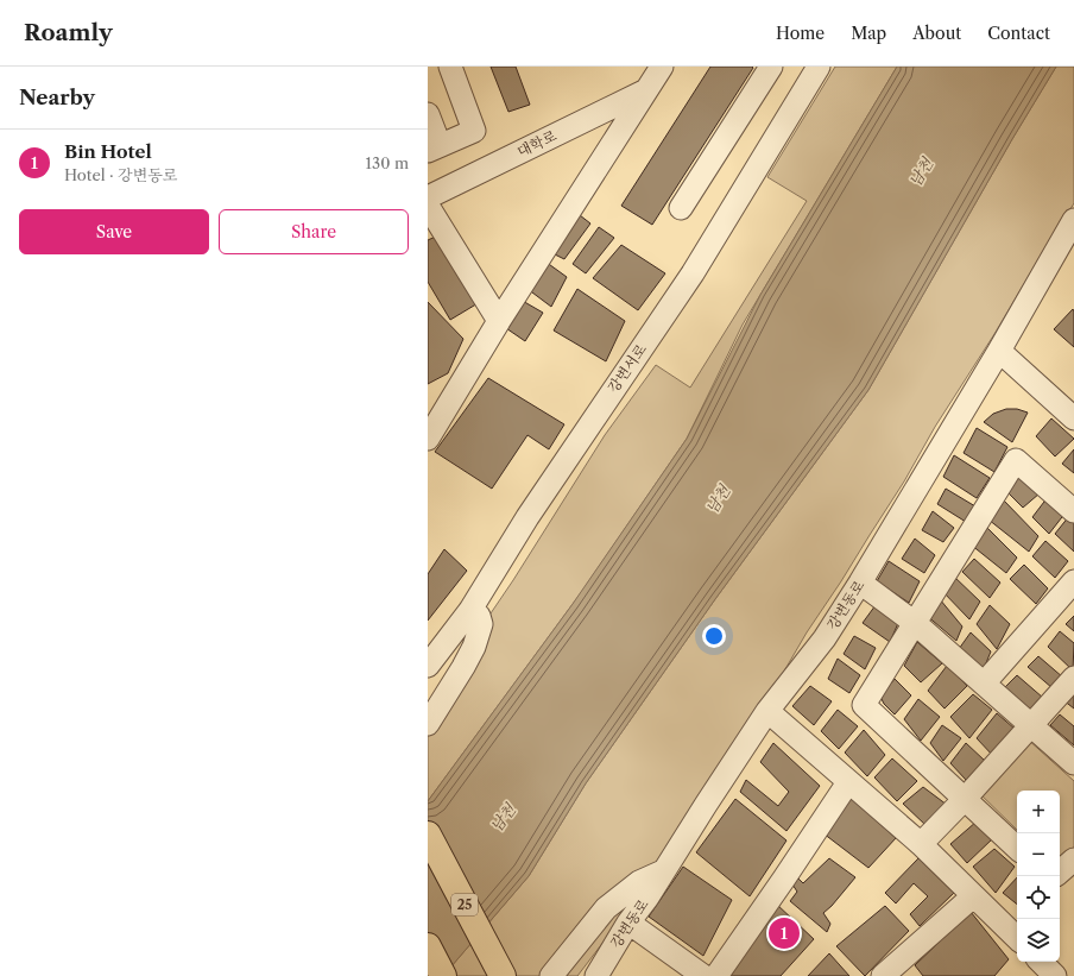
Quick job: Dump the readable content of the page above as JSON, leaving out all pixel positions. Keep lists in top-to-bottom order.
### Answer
{
  "streets": {
    "main road": ["25"],
    "street": ["대학로", "강변서로", "강변동로"]
  },
  "water": ["남천"],
  "page": {
    "header": "Roamly",
    "nav": [
      "Home",
      "Map",
      "About",
      "Contact"
    ],
    "heading": "Nearby",
    "list": [
      {
        "mark": "1",
        "name": "Bin Hotel",
        "note": "Hotel · 강변동로",
        "value": "130 m"
      }
    ],
    "buttons": ["Save", "Share"],
    "map_buttons": ["+", "−"],
    "pins": "1"
  }
}
